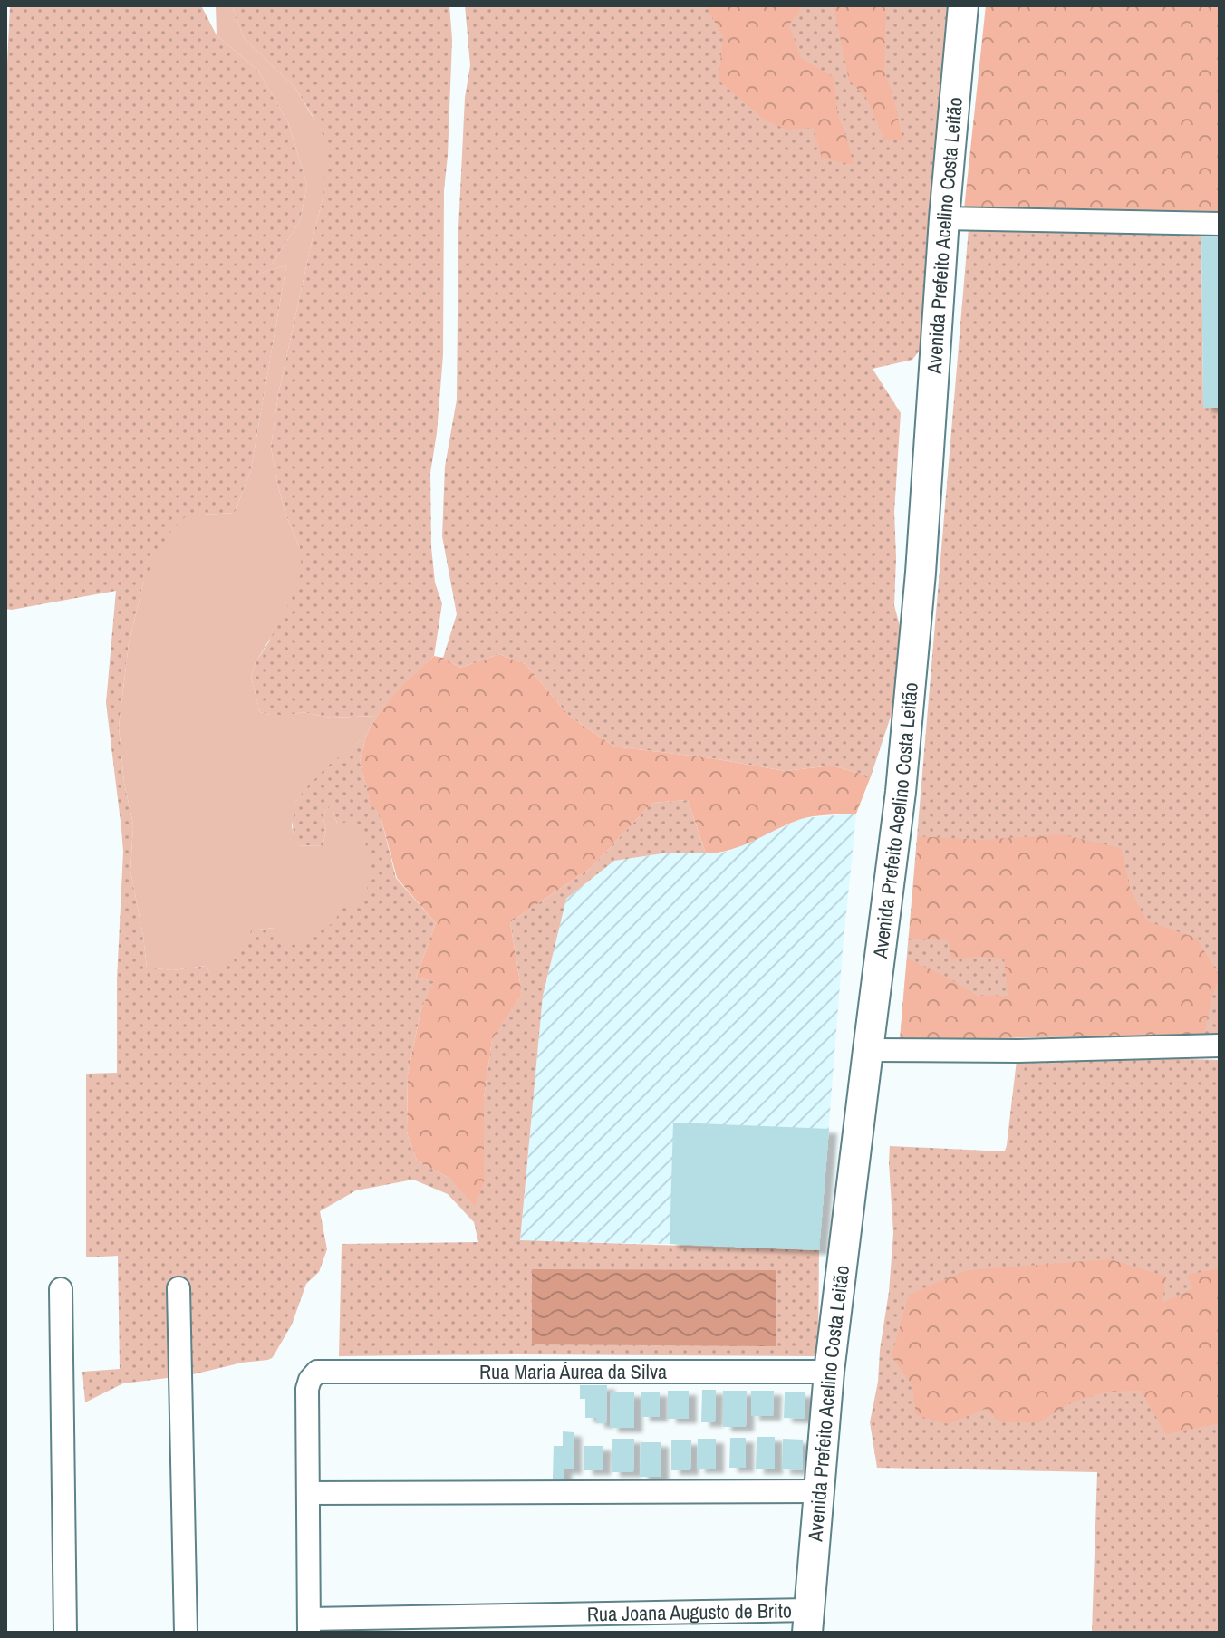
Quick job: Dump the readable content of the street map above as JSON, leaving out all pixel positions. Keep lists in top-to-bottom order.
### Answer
{
  "streets": {
    "street": ["Avenida Prefeito Acelino Costa Leitão", "Rua Maria Áurea da Silva", "Rua Joana Augusto de Brito"]
  },
  "crossings": [
    ["Avenida Prefeito Acelino Costa Leitão", "Rua Maria Áurea da Silva"],
    ["Avenida Prefeito Acelino Costa Leitão", "Rua Joana Augusto de Brito"]
  ]
}
